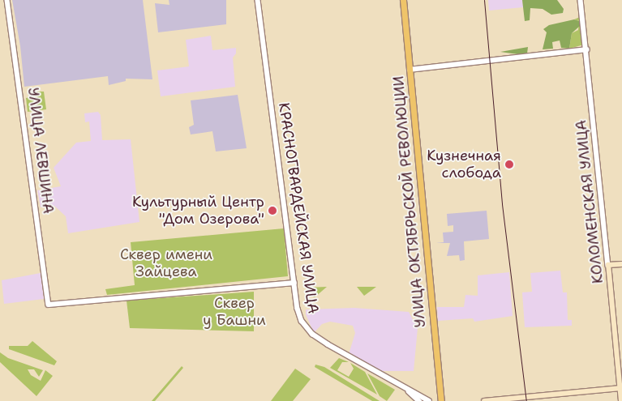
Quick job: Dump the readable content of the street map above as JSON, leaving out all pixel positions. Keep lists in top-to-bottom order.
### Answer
{
  "streets": {
    "main road": ["УЛИЦА ОКТЯБРЬСКОЙ РЕВОЛЮЦИИ", "КОЛОМЕНСКАЯ УЛИЦА"],
    "street": ["УЛИЦА ЛЕВШИНА", "КРАСНОГВАРДЕЙСКАЯ УЛИЦА"]
  },
  "crossings": [
    ["УЛИЦА ЛЕВШИНА", "КРАСНОГВАРДЕЙСКАЯ УЛИЦА"]
  ],
  "parks": ["Сквер имени Зайцева", "Сквер у Башни"],
  "places": ["Кузнечная слобода", "Культурный Центр \"Дом Озерова\""]
}
